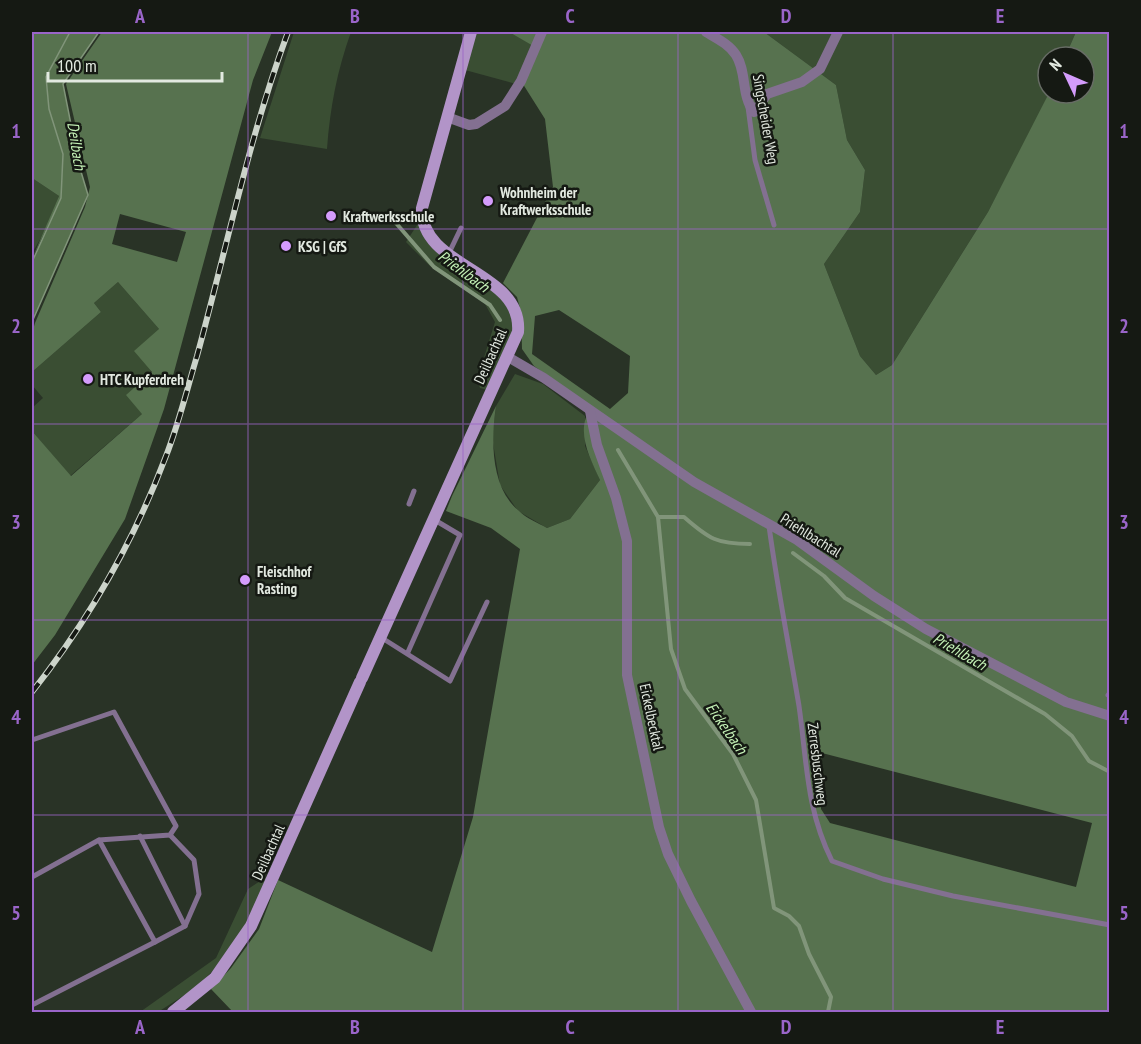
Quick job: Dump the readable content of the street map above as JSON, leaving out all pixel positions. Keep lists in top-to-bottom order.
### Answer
{
  "streets": {
    "street": [
      "Singscheider Weg",
      "Deilbachtal",
      "Priehlbachtal",
      "Eickelbecktal"
    ],
    "lane": ["Zerresbuschweg"]
  },
  "crossings": [
    ["Deilbachtal", "Priehlbachtal"],
    ["Priehlbachtal", "Eickelbecktal"],
    ["Priehlbachtal", "Zerresbuschweg"]
  ],
  "water": ["Deilbach", "Priehlbach", "Eickelbach"],
  "places": [
    "Wohnheim der Kraftwerksschule",
    "Kraftwerksschule",
    "KSG | GfS",
    "HTC Kupferdreh",
    "Fleischhof Rasting"
  ],
  "scale_bar": "100 m",
  "north": "top left",
  "grid": {
    "columns": [
      "A",
      "B",
      "C",
      "D",
      "E"
    ],
    "rows": [
      "1",
      "2",
      "3",
      "4",
      "5"
    ]
  }
}
